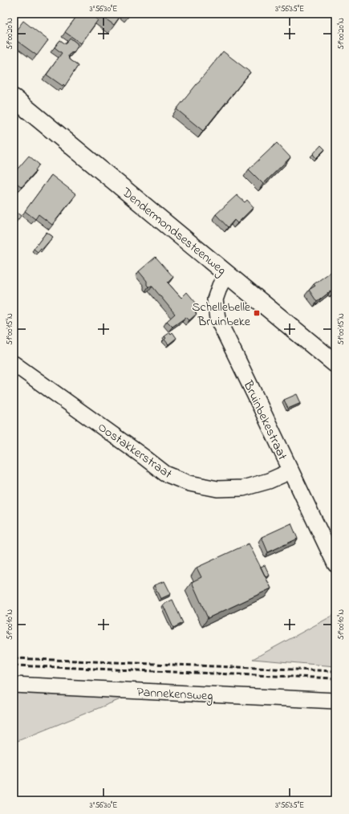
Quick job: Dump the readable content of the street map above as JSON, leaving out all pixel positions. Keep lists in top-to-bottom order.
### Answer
{
  "streets": {
    "main road": ["Dendermondsesteenweg"],
    "street": ["Bruinbekestraat", "Oostakkerstraat", "Pannekensweg"]
  },
  "crossings": [
    ["Dendermondsesteenweg", "Bruinbekestraat"],
    ["Bruinbekestraat", "Oostakkerstraat"]
  ],
  "places": {
    "transit": ["Schellebelle Bruinbeke"]
  },
  "coordinates": [
    "3°56'30\"E",
    "3°56'35\"E",
    "51°00'20\"N",
    "51°00'15\"N",
    "51°00'10\"N"
  ]
}
